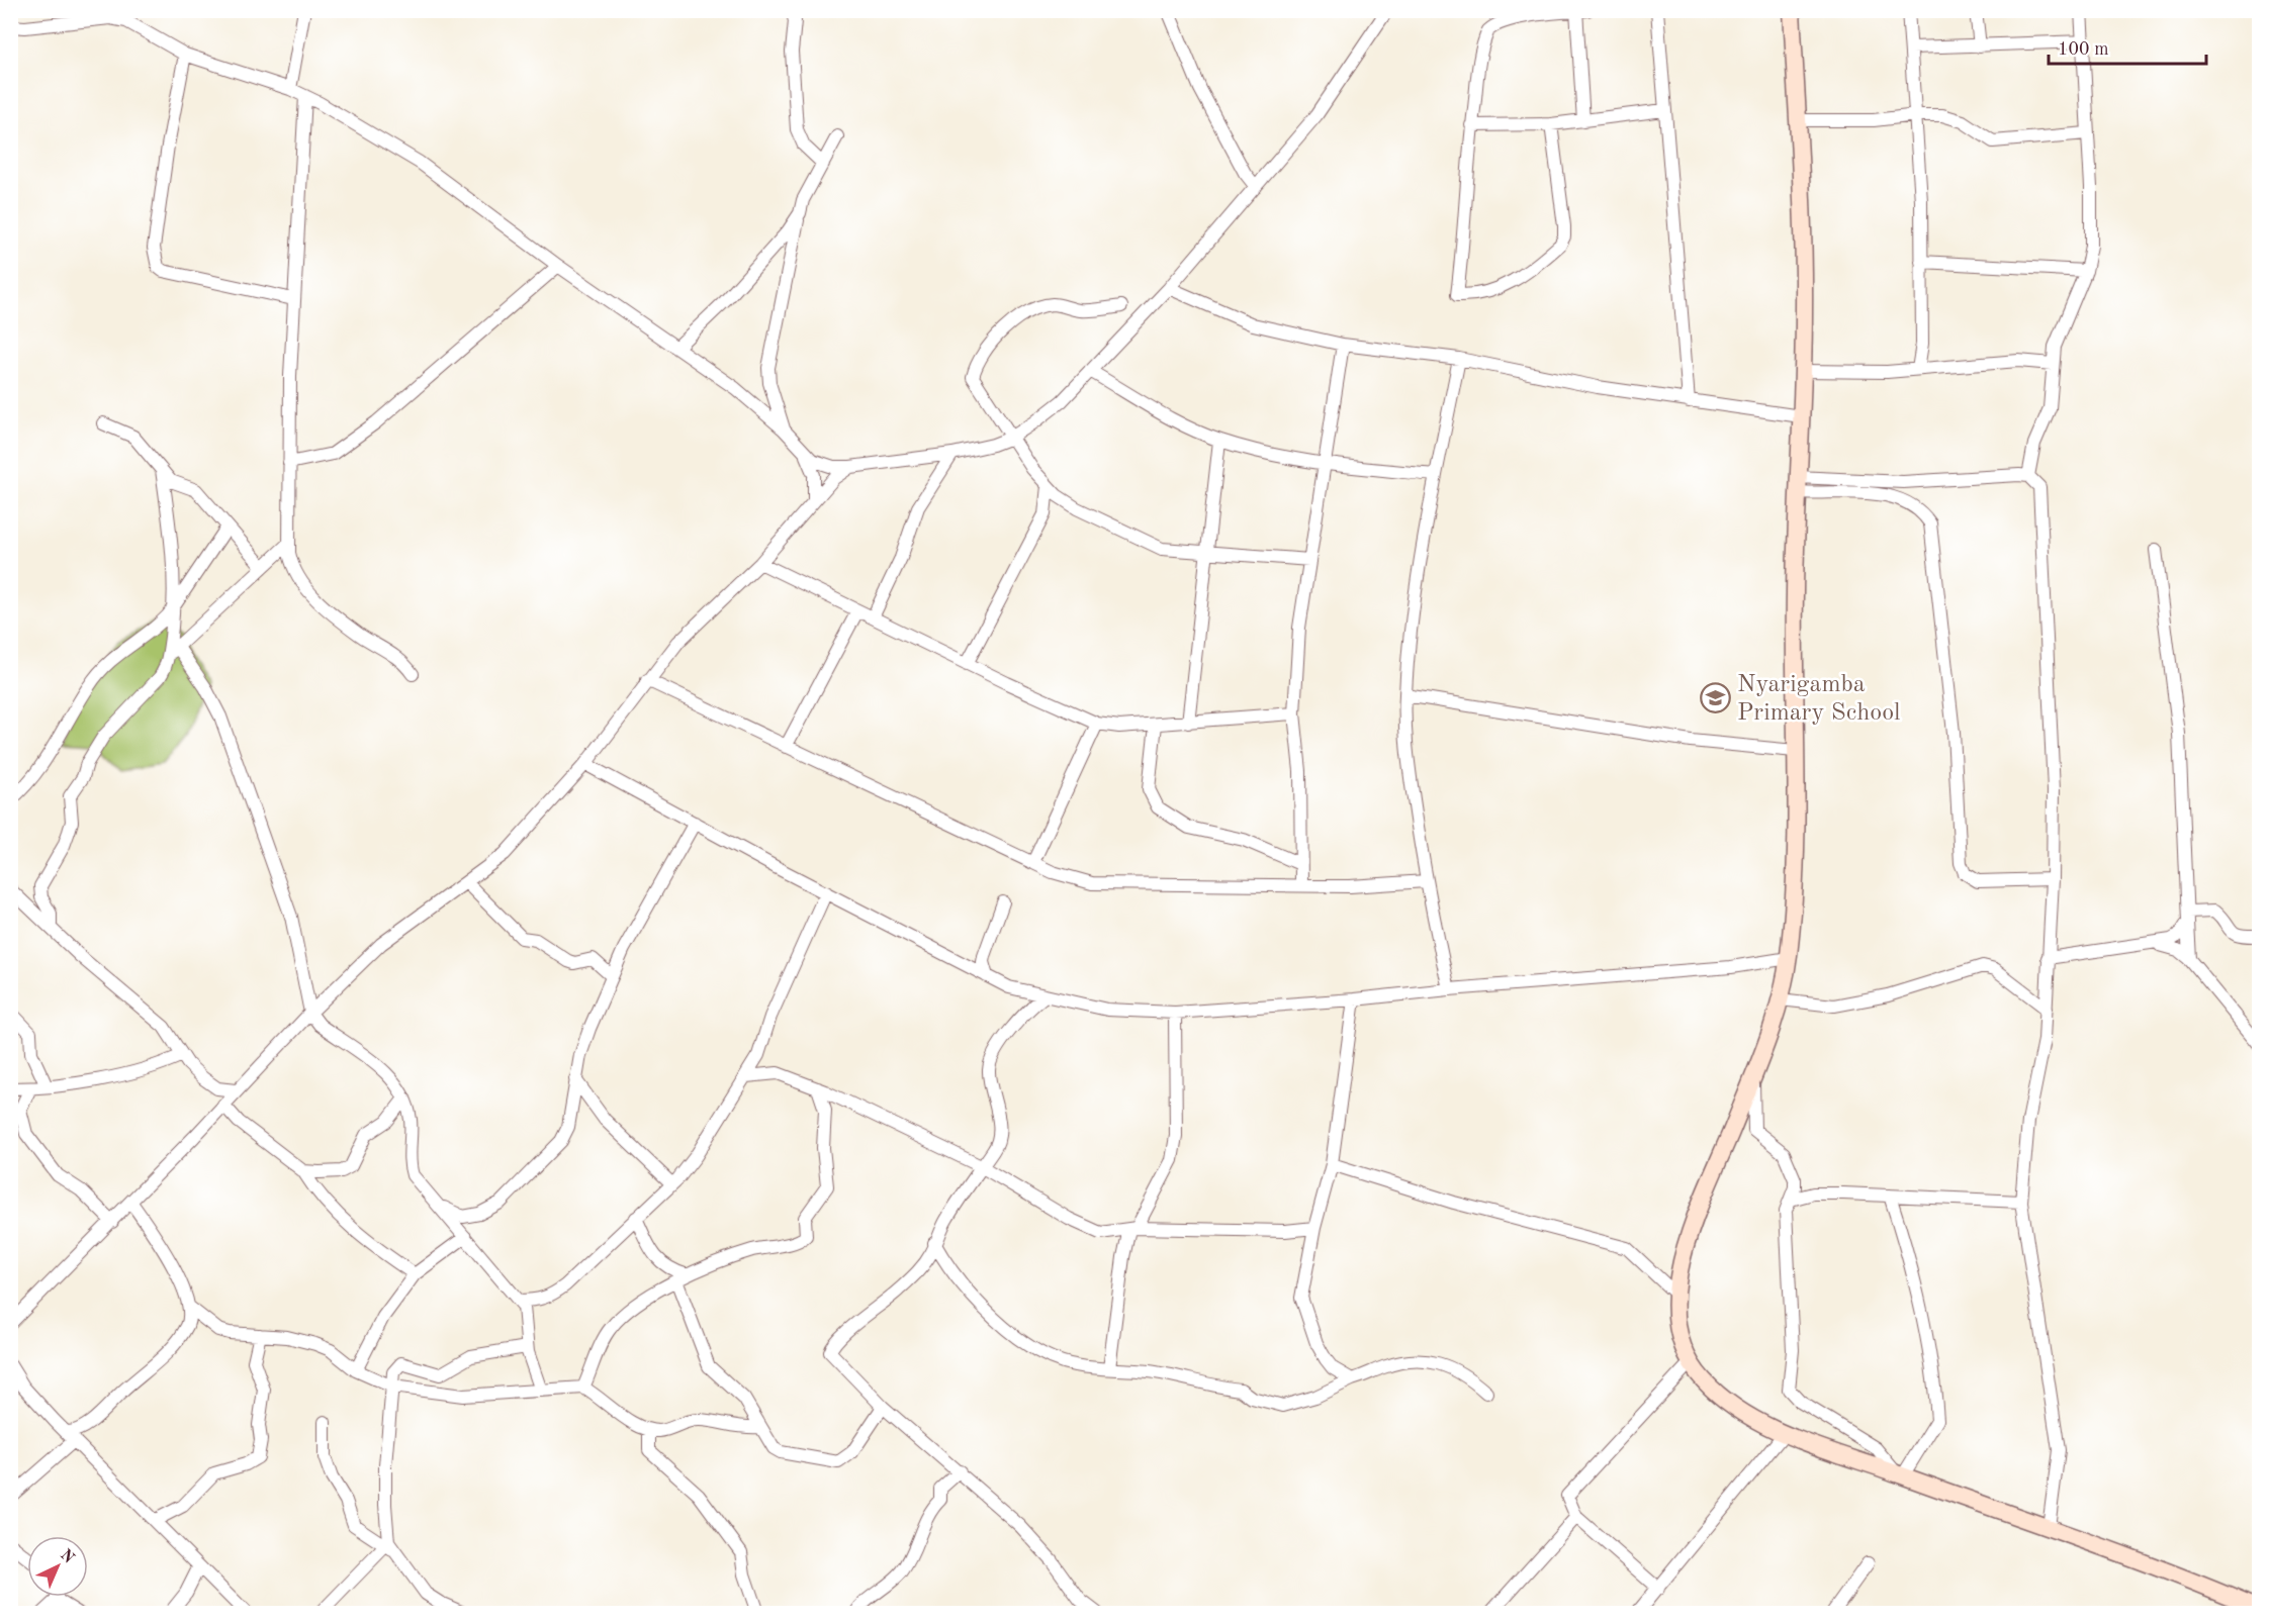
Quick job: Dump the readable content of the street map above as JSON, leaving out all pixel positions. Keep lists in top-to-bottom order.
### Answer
{
  "places": {
    "school or university": ["Nyarigamba Primary School"]
  },
  "scale_bar": "100 m",
  "north": "top right"
}
